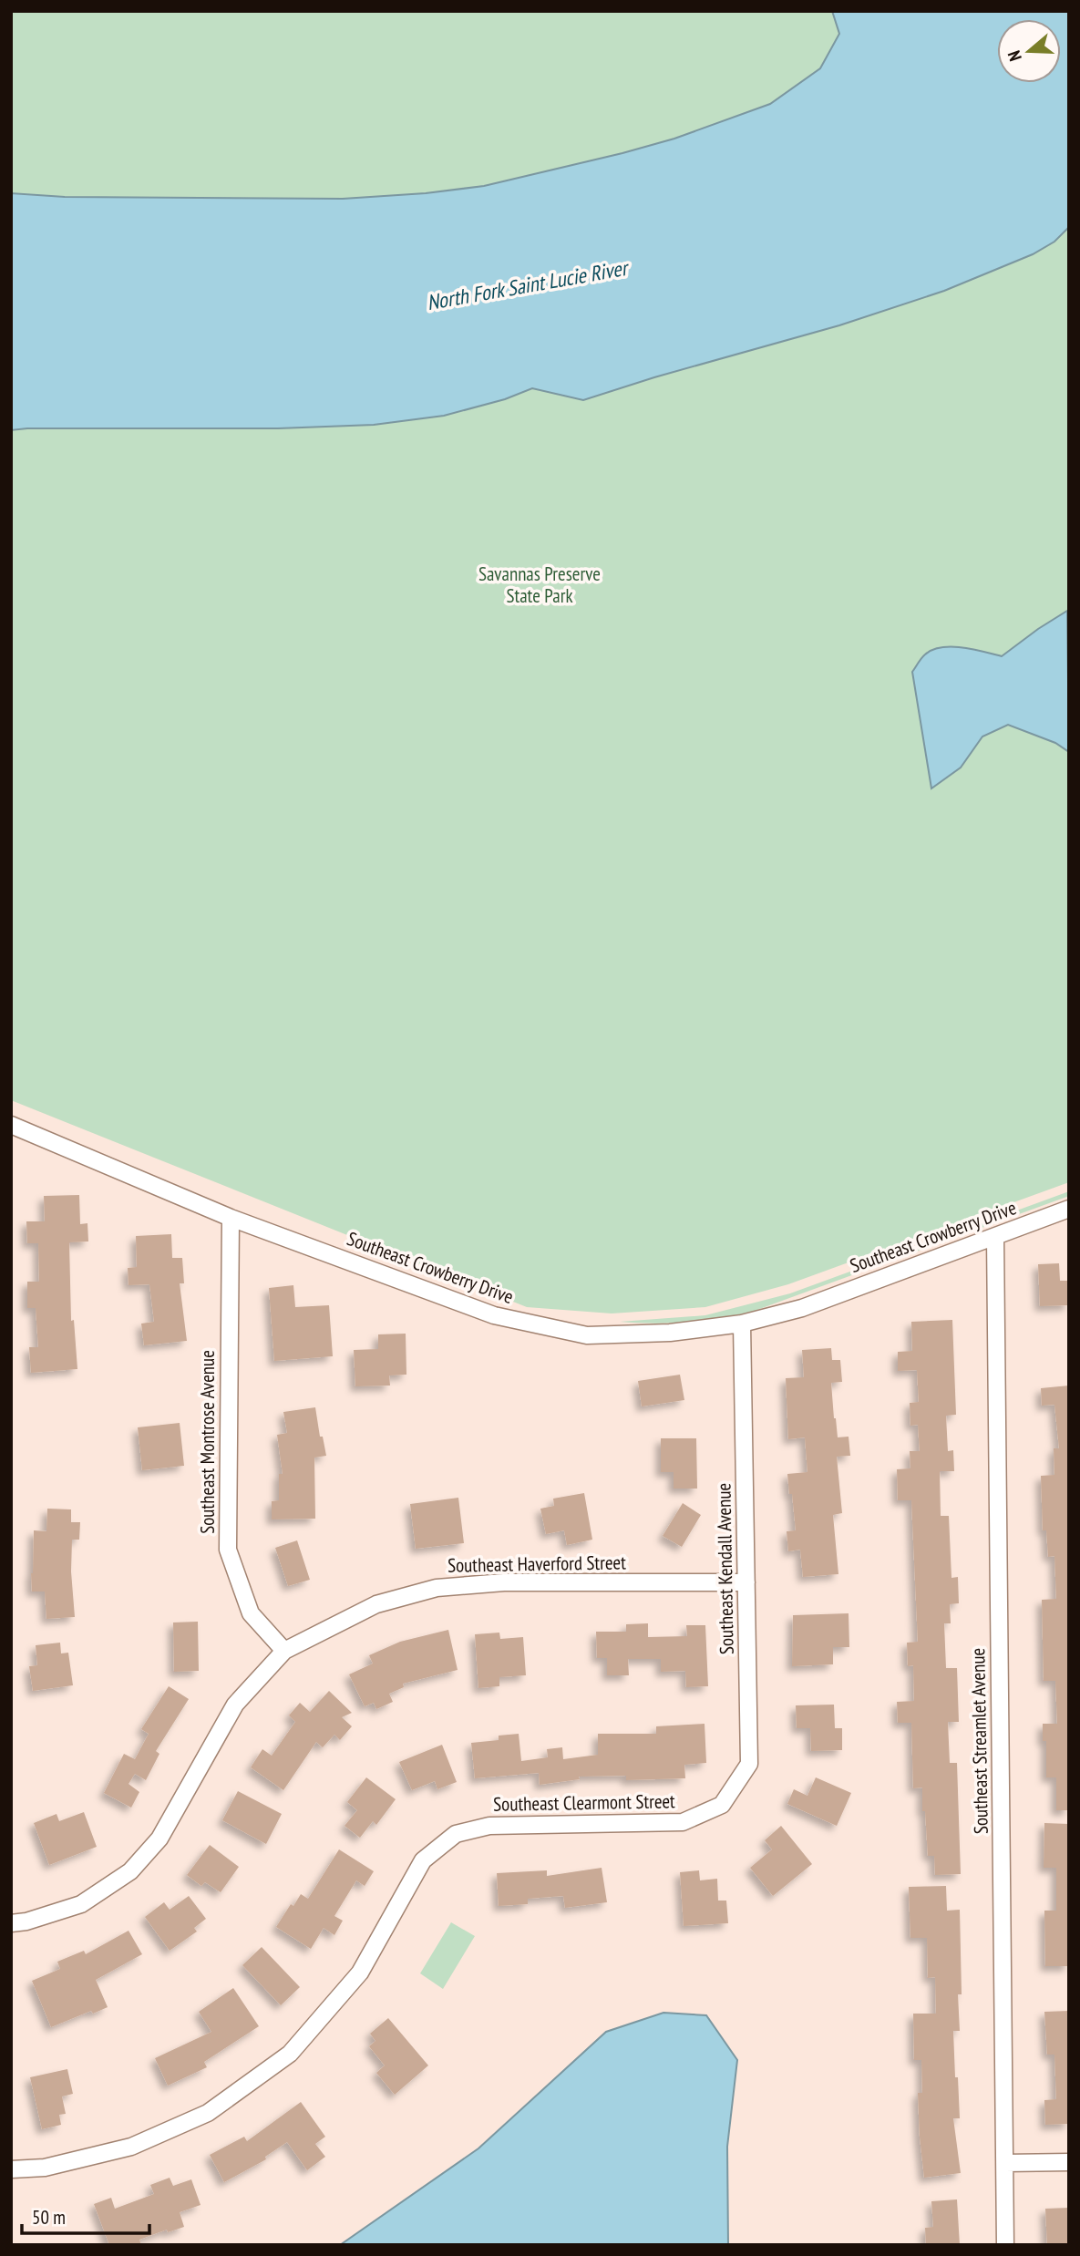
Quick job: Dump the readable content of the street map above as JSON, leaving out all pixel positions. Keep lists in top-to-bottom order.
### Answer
{
  "streets": {
    "street": [
      "Southeast Crowberry Drive",
      "Southeast Montrose Avenue",
      "Southeast Haverford Street",
      "Southeast Kendall Avenue",
      "Southeast Streamlet Avenue",
      "Southeast Clearmont Street"
    ]
  },
  "crossings": [
    ["Southeast Crowberry Drive", "Southeast Montrose Avenue"],
    ["Southeast Crowberry Drive", "Southeast Kendall Avenue"],
    ["Southeast Crowberry Drive", "Southeast Streamlet Avenue"],
    ["Southeast Montrose Avenue", "Southeast Haverford Street"],
    ["Southeast Haverford Street", "Southeast Kendall Avenue"],
    ["Southeast Kendall Avenue", "Southeast Clearmont Street"]
  ],
  "water": ["North Fork Saint Lucie River"],
  "parks": ["Savannas Preserve State Park"],
  "scale_bar": "50 m",
  "north": "left"
}
